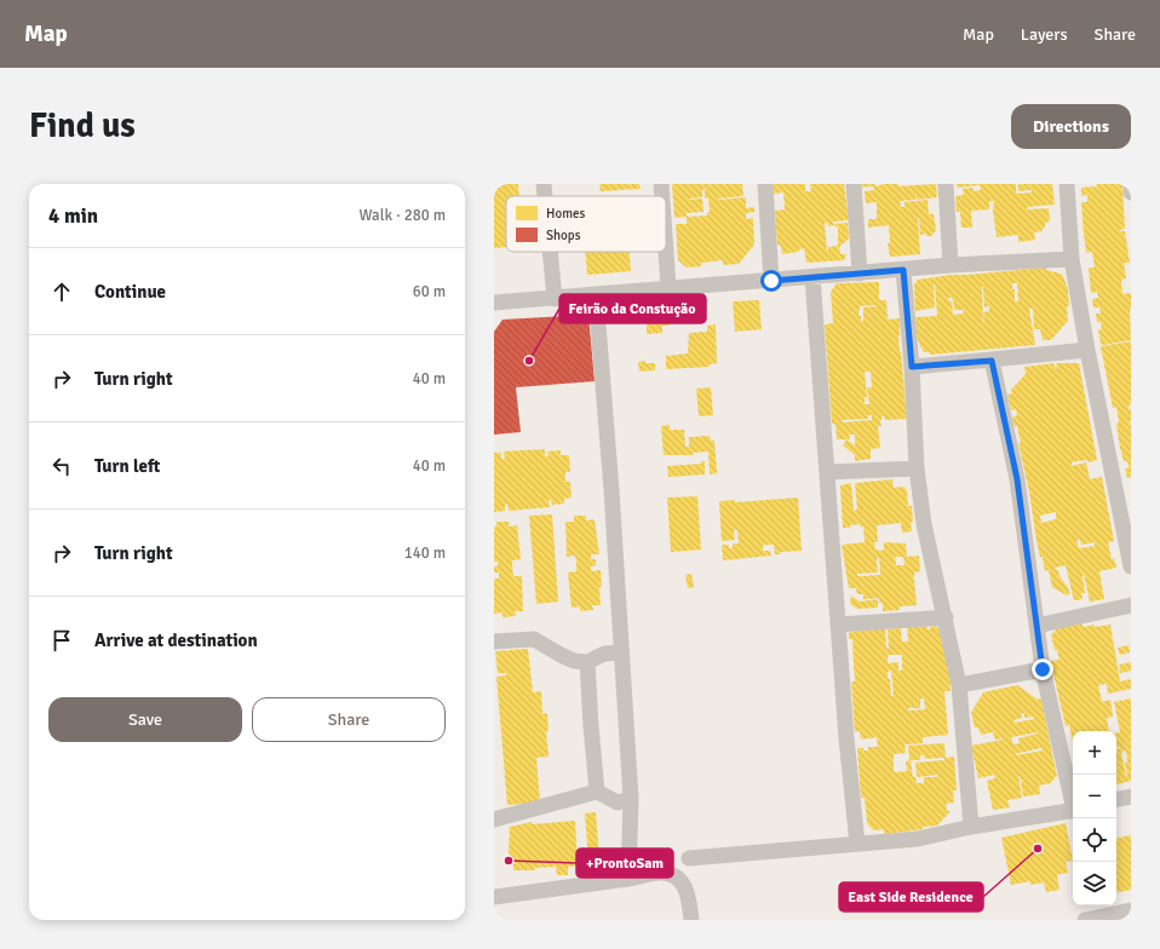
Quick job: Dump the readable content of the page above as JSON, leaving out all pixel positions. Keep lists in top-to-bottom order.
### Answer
{
  "places": ["Feirão da Constução", "East Side Residence", "+ProntoSam"],
  "legend": ["Homes", "Shops"],
  "page": {
    "header": "Map",
    "nav": ["Map", "Layers", "Share"],
    "buttons": [
      "Directions",
      ["Save", "Share"]
    ],
    "title": "Find us",
    "heading": ["4 min", "Walk · 280 m"],
    "list": [
      ["Continue", "60 m"],
      ["Turn right", "40 m"],
      ["Turn left", "40 m"],
      ["Turn right", "140 m"],
      "Arrive at destination"
    ],
    "map_buttons": ["+", "−"]
  }
}
